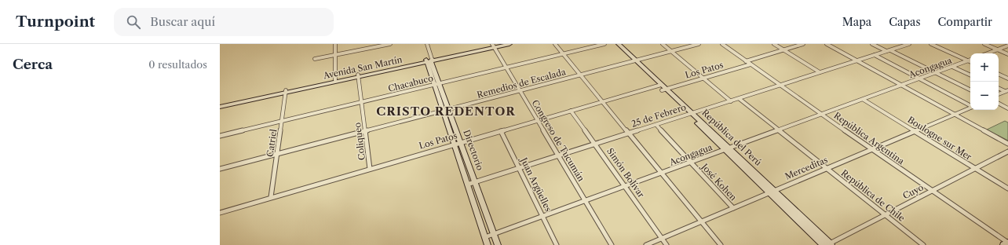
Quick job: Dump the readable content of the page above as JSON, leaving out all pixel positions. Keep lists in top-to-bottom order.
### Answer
{
  "streets": {
    "main road": ["Avenida San Martín", "República del Perú", "Directorio"],
    "street": [
      "Acongagua",
      "Los Patos",
      "Chacabuco",
      "Remedios de Escalada",
      "25 de Febrero",
      "República Argentina",
      "Boulogne sur Mer",
      "Congreso de Tucumán",
      "Coliqueo",
      "Catriel",
      "Merceditas",
      "Simón Bolívar",
      "José Kohen",
      "Juan Argüelles",
      "Cuyo",
      "República de Chile"
    ]
  },
  "crossings": [
    ["Avenida San Martín", "Congreso de Tucumán"],
    ["Avenida San Martín", "Coliqueo"],
    ["Avenida San Martín", "Catriel"],
    ["Avenida San Martín", "Directorio"],
    ["Acongagua", "República del Perú"],
    ["Acongagua", "República Argentina"],
    ["Acongagua", "Boulogne sur Mer"],
    ["Acongagua", "Congreso de Tucumán"],
    ["Acongagua", "Directorio"],
    ["Acongagua", "Simón Bolívar"],
    ["Acongagua", "José Kohen"],
    ["Acongagua", "Juan Argüelles"],
    ["Acongagua", "República de Chile"],
    ["Los Patos", "República del Perú"],
    ["Los Patos", "República Argentina"],
    ["Los Patos", "Congreso de Tucumán"],
    ["Los Patos", "Coliqueo"],
    ["Los Patos", "Catriel"],
    ["Los Patos", "Directorio"],
    ["Los Patos", "Simón Bolívar"],
    ["Los Patos", "Juan Argüelles"],
    ["Chacabuco", "Congreso de Tucumán"],
    ["Chacabuco", "Coliqueo"],
    ["Chacabuco", "Catriel"],
    ["Chacabuco", "Directorio"],
    ["Remedios de Escalada", "República del Perú"],
    ["Remedios de Escalada", "Congreso de Tucumán"],
    ["Remedios de Escalada", "Coliqueo"],
    ["Remedios de Escalada", "Catriel"],
    ["Remedios de Escalada", "Directorio"],
    ["25 de Febrero", "República del Perú"],
    ["25 de Febrero", "República Argentina"],
    ["25 de Febrero", "Congreso de Tucumán"],
    ["25 de Febrero", "Directorio"],
    ["25 de Febrero", "Simón Bolívar"],
    ["25 de Febrero", "José Kohen"],
    ["25 de Febrero", "Juan Argüelles"],
    ["25 de Febrero", "República de Chile"],
    ["República del Perú", "Merceditas"],
    ["República del Perú", "Cuyo"],
    ["República Argentina", "Merceditas"],
    ["República Argentina", "Cuyo"],
    ["Boulogne sur Mer", "Merceditas"],
    ["Boulogne sur Mer", "Cuyo"],
    ["Merceditas", "Simón Bolívar"],
    ["Merceditas", "José Kohen"],
    ["Merceditas", "República de Chile"],
    ["Cuyo", "República de Chile"]
  ],
  "districts": ["CRISTO REDENTOR"],
  "page": {
    "header": "Turnpoint",
    "search": "Buscar aquí",
    "nav": ["Mapa", "Capas", "Compartir"],
    "heading": ["Cerca", "0 resultados"],
    "map_buttons": ["+", "−"]
  }
}
